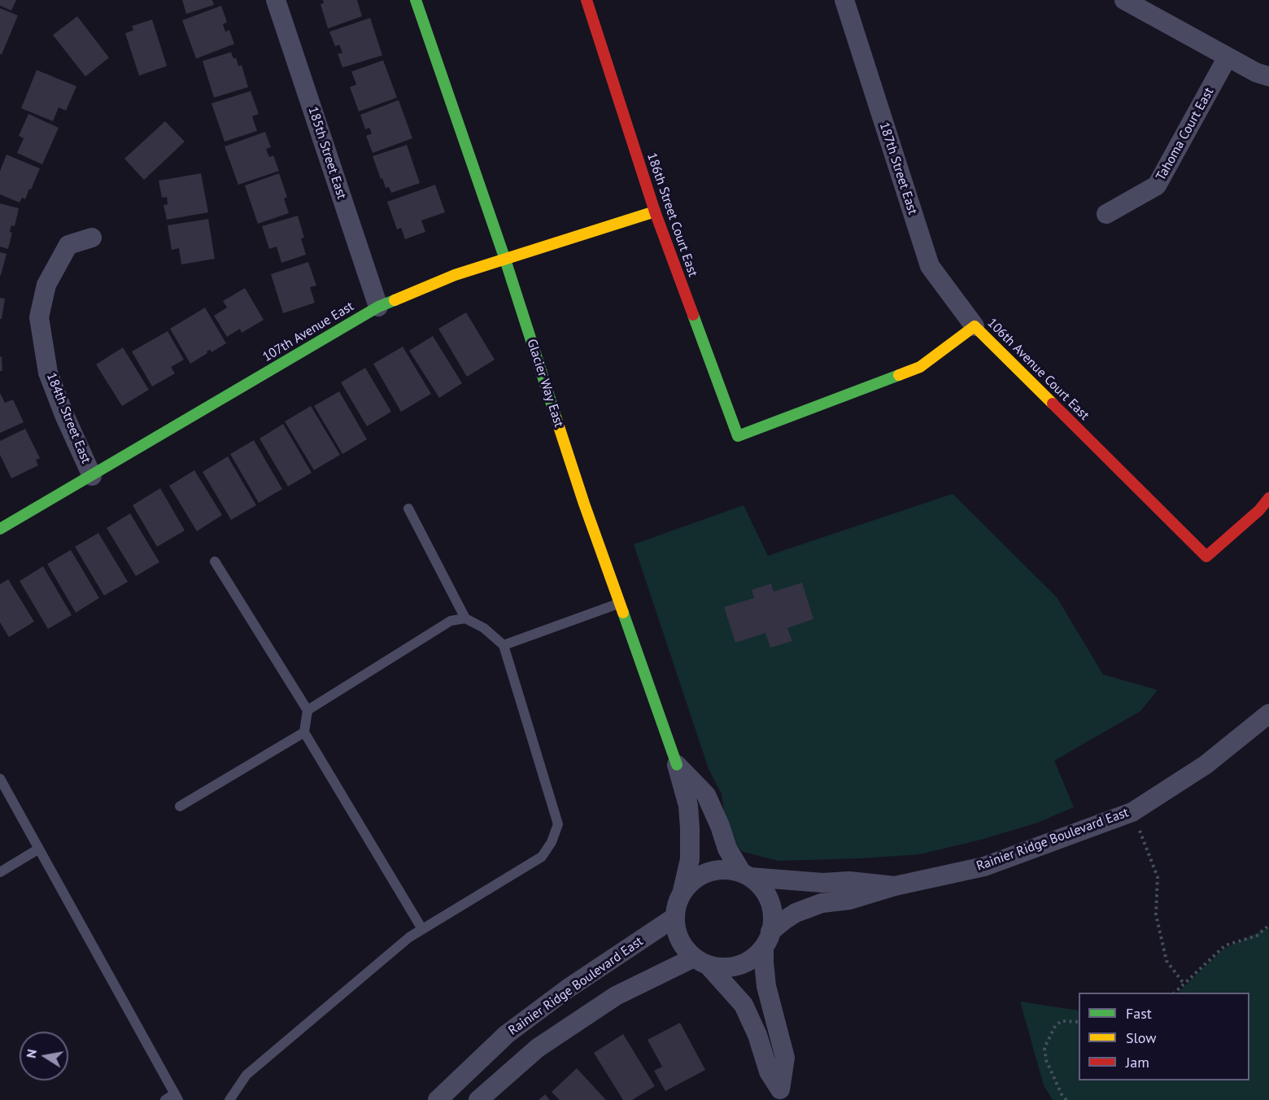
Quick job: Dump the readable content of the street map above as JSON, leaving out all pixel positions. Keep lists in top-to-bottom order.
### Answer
{
  "streets": {
    "street": [
      "Tahoma Court East",
      "185th Street East",
      "187th Street East",
      "186th Street Court East",
      "107th Avenue East",
      "106th Avenue Court East",
      "Glacier Way East",
      "184th Street East",
      "Rainier Ridge Boulevard East"
    ]
  },
  "crossings": [
    ["185th Street East", "107th Avenue East"],
    ["187th Street East", "106th Avenue Court East"],
    ["186th Street Court East", "107th Avenue East"],
    ["186th Street Court East", "106th Avenue Court East"],
    ["107th Avenue East", "Glacier Way East"],
    ["107th Avenue East", "184th Street East"],
    ["Glacier Way East", "Rainier Ridge Boulevard East"]
  ],
  "legend": ["Fast", "Slow", "Jam"],
  "north": "left"
}
